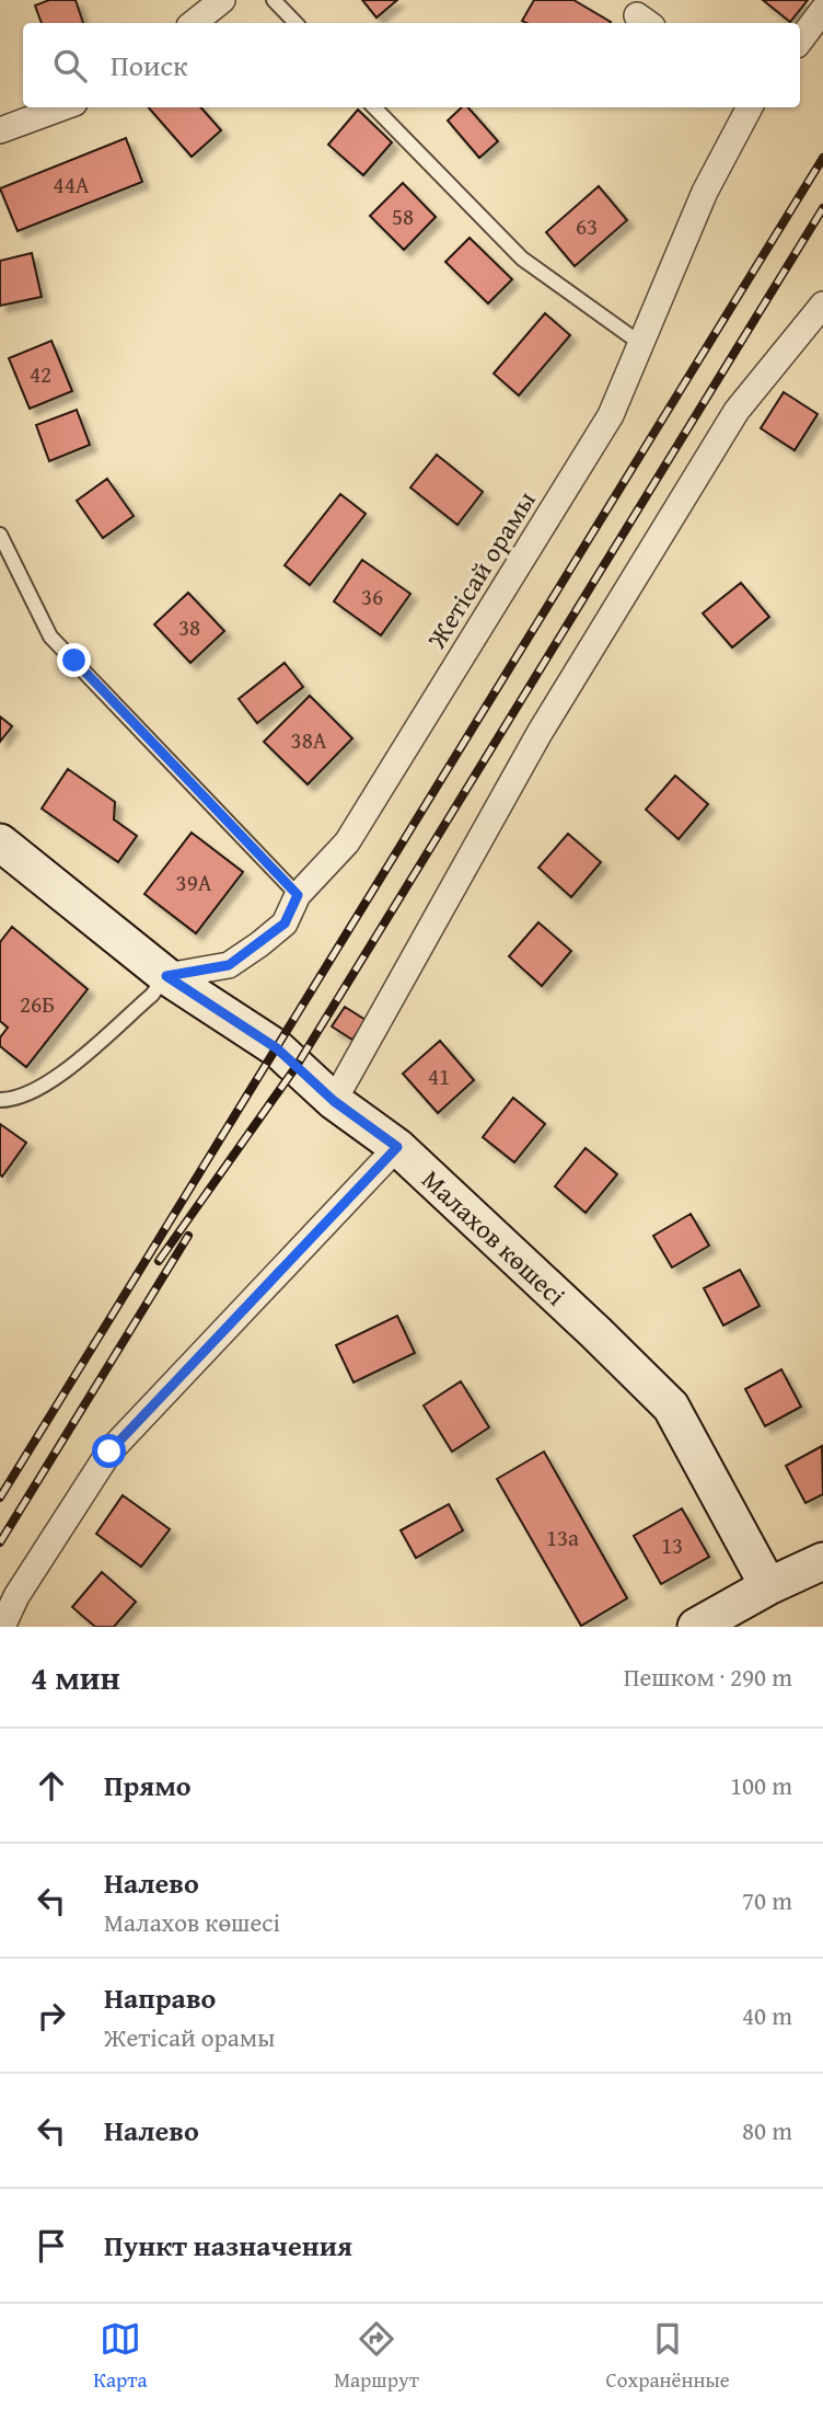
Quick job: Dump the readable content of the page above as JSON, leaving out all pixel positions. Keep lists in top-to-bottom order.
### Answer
{
  "streets": {
    "main road": ["Малахов көшесі"],
    "street": ["Жетісай орамы"]
  },
  "crossings": [
    ["Жетісай орамы", "Малахов көшесі"]
  ],
  "house_numbers": [
    "44А",
    "58",
    "63",
    "42",
    "36",
    "38",
    "38А",
    "39А",
    "26Б",
    "41",
    "13а",
    "13"
  ],
  "page": {
    "search": "Поиск",
    "heading": ["4 мин", "Пешком · 290 m"],
    "list": [
      ["Прямо", "100 m"],
      ["Налево", "Малахов көшесі", "70 m"],
      ["Направо", "Жетісай орамы", "40 m"],
      ["Налево", "80 m"],
      "Пункт назначения"
    ],
    "nav": ["Карта", "Маршрут", "Сохранённые"]
  }
}
